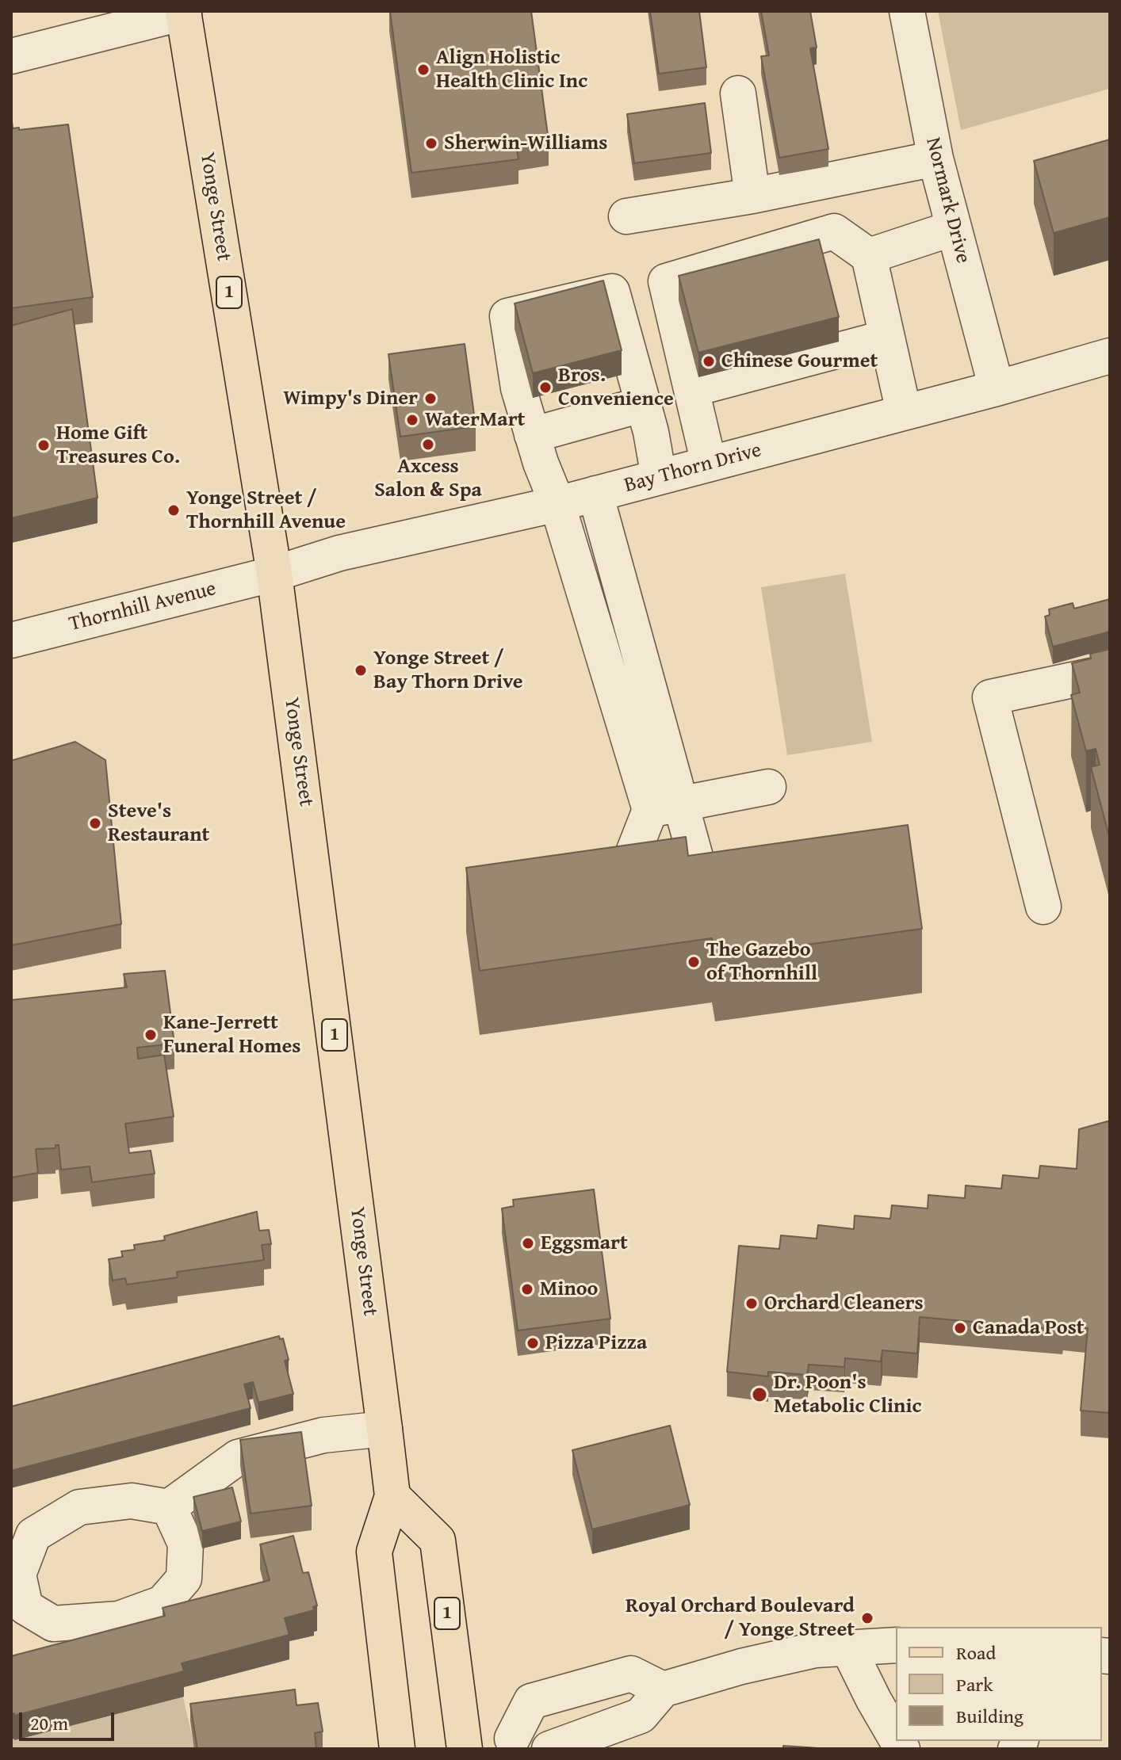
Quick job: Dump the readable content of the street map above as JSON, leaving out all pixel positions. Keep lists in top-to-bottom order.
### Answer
{
  "streets": {
    "main road": ["Yonge Street", "1"],
    "street": ["Normark Drive", "Bay Thorn Drive", "Thornhill Avenue"]
  },
  "crossings": [
    ["Normark Drive", "Bay Thorn Drive"],
    ["Yonge Street", "1"],
    ["Yonge Street", "Bay Thorn Drive"],
    ["Yonge Street", "Thornhill Avenue"],
    ["Bay Thorn Drive", "Thornhill Avenue"]
  ],
  "places": [
    "Align Holistic Health Clinic Inc",
    "Sherwin-Williams",
    "Chinese Gourmet",
    "Bros. Convenience",
    "Wimpy's Diner",
    "WaterMart",
    "Axcess Salon & Spa",
    "Home Gift Treasures Co.",
    "Yonge Street / Thornhill Avenue",
    "Yonge Street / Bay Thorn Drive",
    "Steve's Restaurant",
    "The Gazebo of Thornhill",
    "Kane-Jerrett Funeral Homes",
    "Eggsmart",
    "Minoo",
    "Orchard Cleaners",
    "Canada Post",
    "Pizza Pizza",
    "Dr. Poon's Metabolic Clinic",
    "Royal Orchard Boulevard / Yonge Street"
  ],
  "legend": ["Road", "Park", "Building"],
  "scale_bar": "20 m"
}
